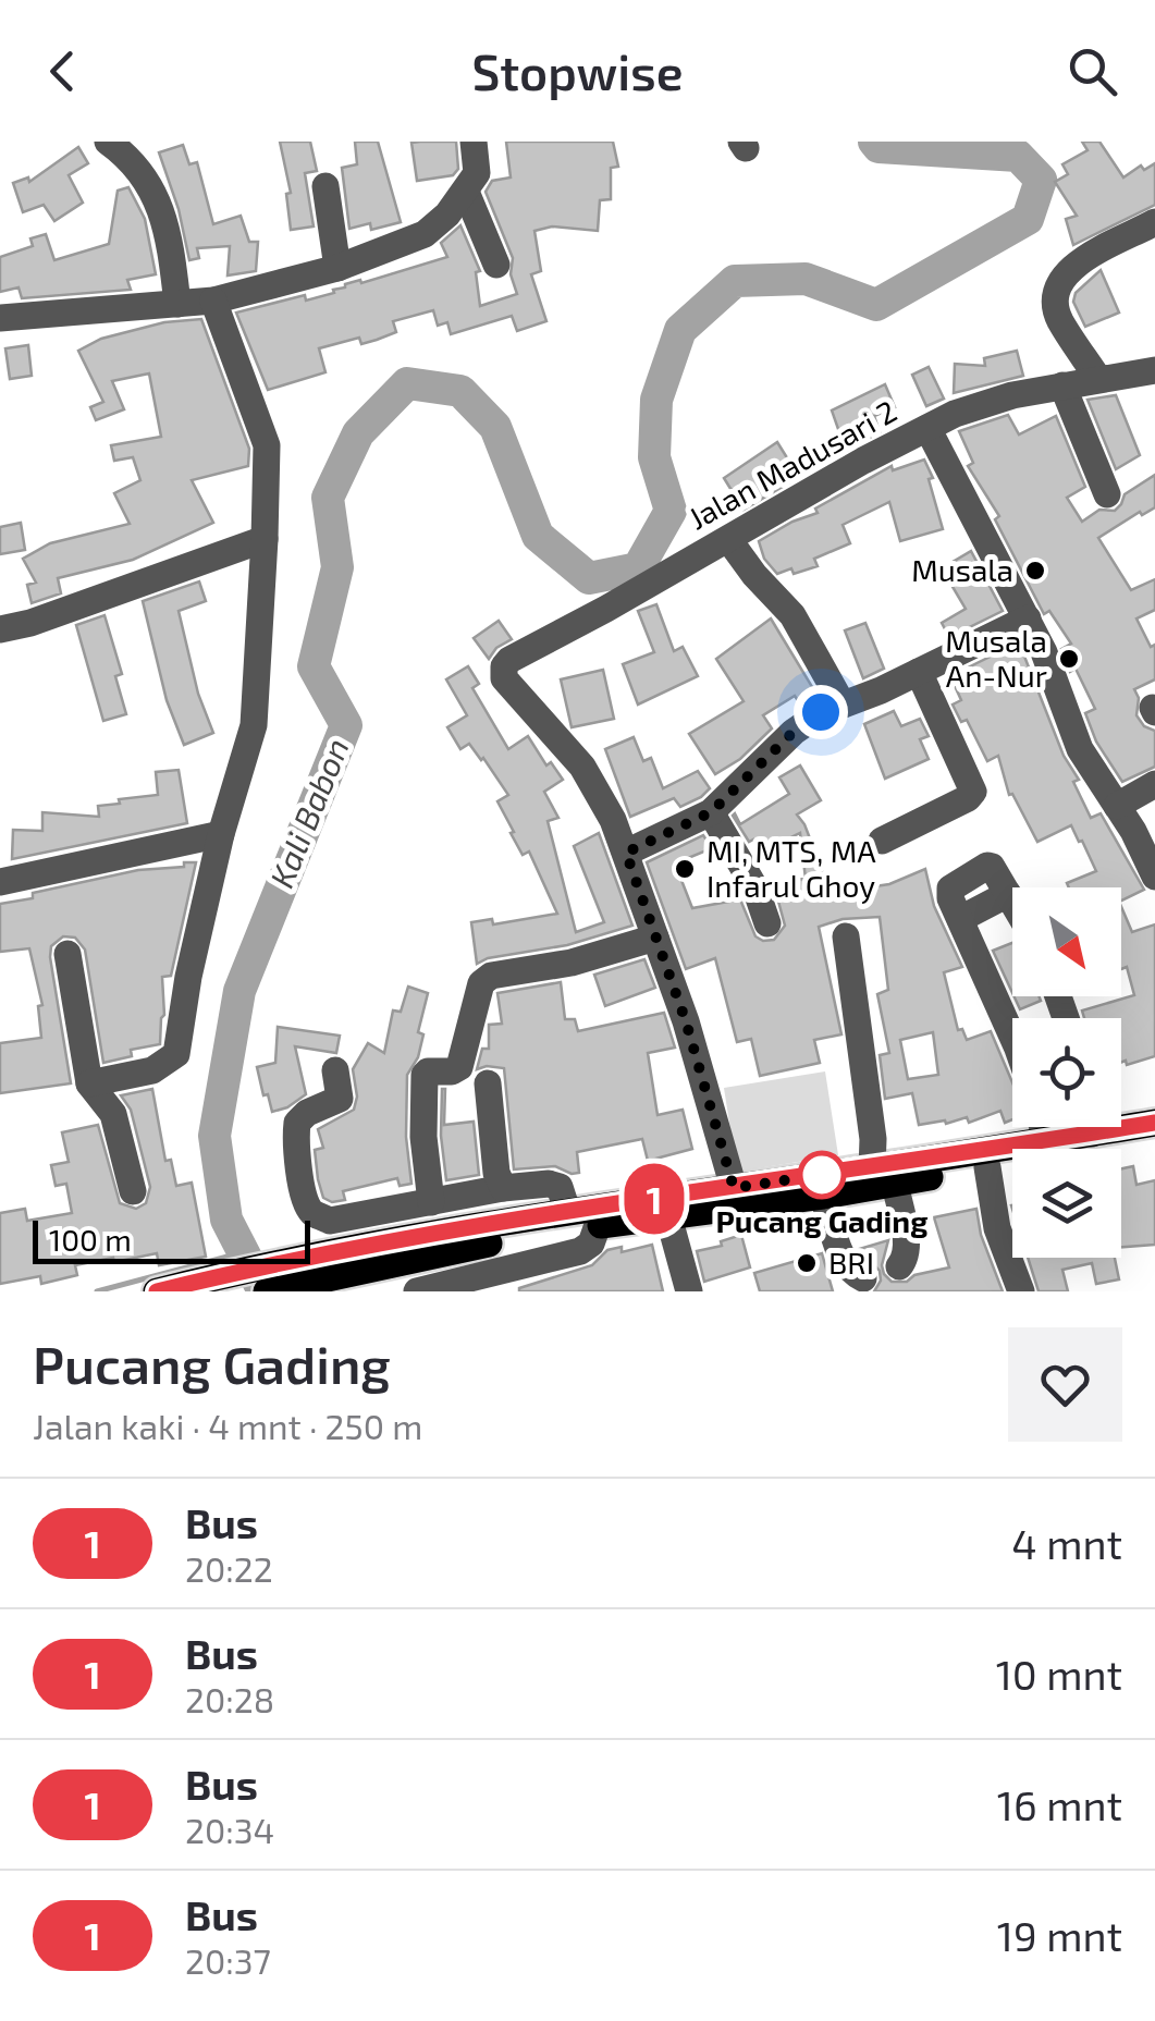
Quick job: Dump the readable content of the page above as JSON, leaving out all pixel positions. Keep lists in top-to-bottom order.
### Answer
{
  "streets": {
    "street": ["Jalan Madusari 2"]
  },
  "water": ["Kali Babon"],
  "places": [
    "Musala",
    "Musala An-Nur",
    "MI, MTS, MA Infarul Ghoy",
    "Pucang Gading",
    "BRI"
  ],
  "lines": ["bus line 1"],
  "scale_bar": "100 m",
  "north": "bottom right",
  "page": {
    "header": "Stopwise",
    "on_map": "1",
    "scale": "100 m",
    "heading": ["Pucang Gading", "Jalan kaki · 4 mnt · 250 m"],
    "list": [
      {
        "mark": "1",
        "name": "Bus",
        "note": "20:22",
        "value": "4 mnt"
      },
      {
        "mark": "1",
        "name": "Bus",
        "note": "20:28",
        "value": "10 mnt"
      },
      {
        "mark": "1",
        "name": "Bus",
        "note": "20:34",
        "value": "16 mnt"
      },
      {
        "mark": "1",
        "name": "Bus",
        "note": "20:37",
        "value": "19 mnt"
      }
    ]
  }
}
